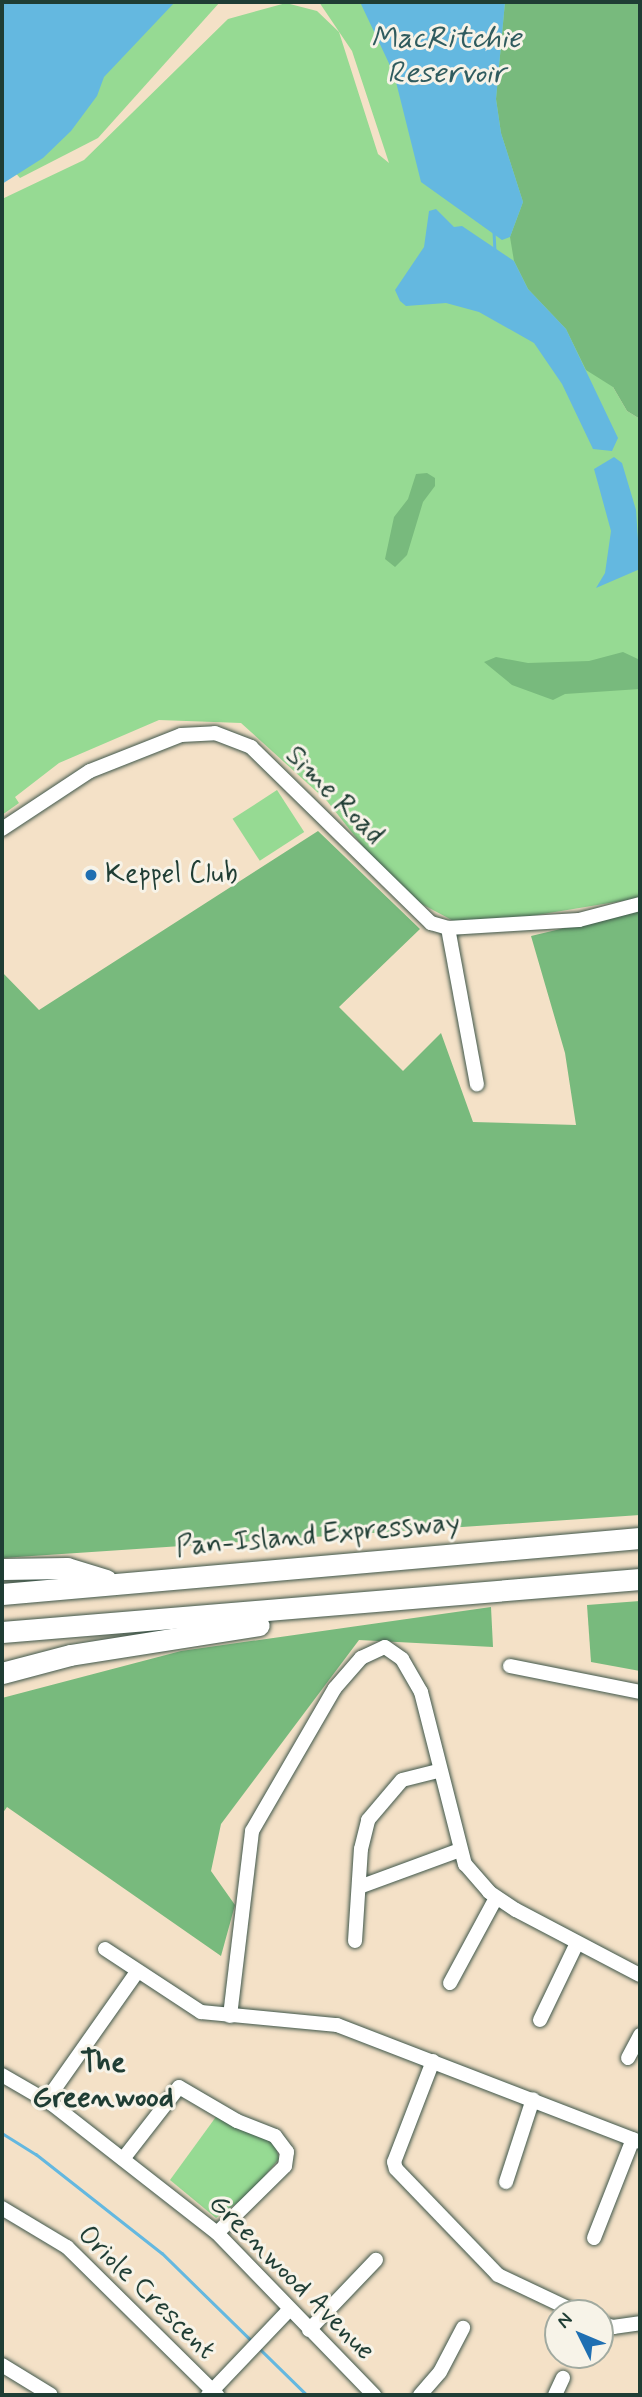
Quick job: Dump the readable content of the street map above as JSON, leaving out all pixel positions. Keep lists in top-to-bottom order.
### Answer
{
  "streets": {
    "highway": ["Pan-Island Expressway"],
    "street": ["Sime Road", "Greenwood Avenue", "Oriole Crescent"]
  },
  "districts": ["The Greenwood"],
  "water": ["MacRitchie Reservoir"],
  "places": ["Keppel Club"],
  "north": "top left"
}
